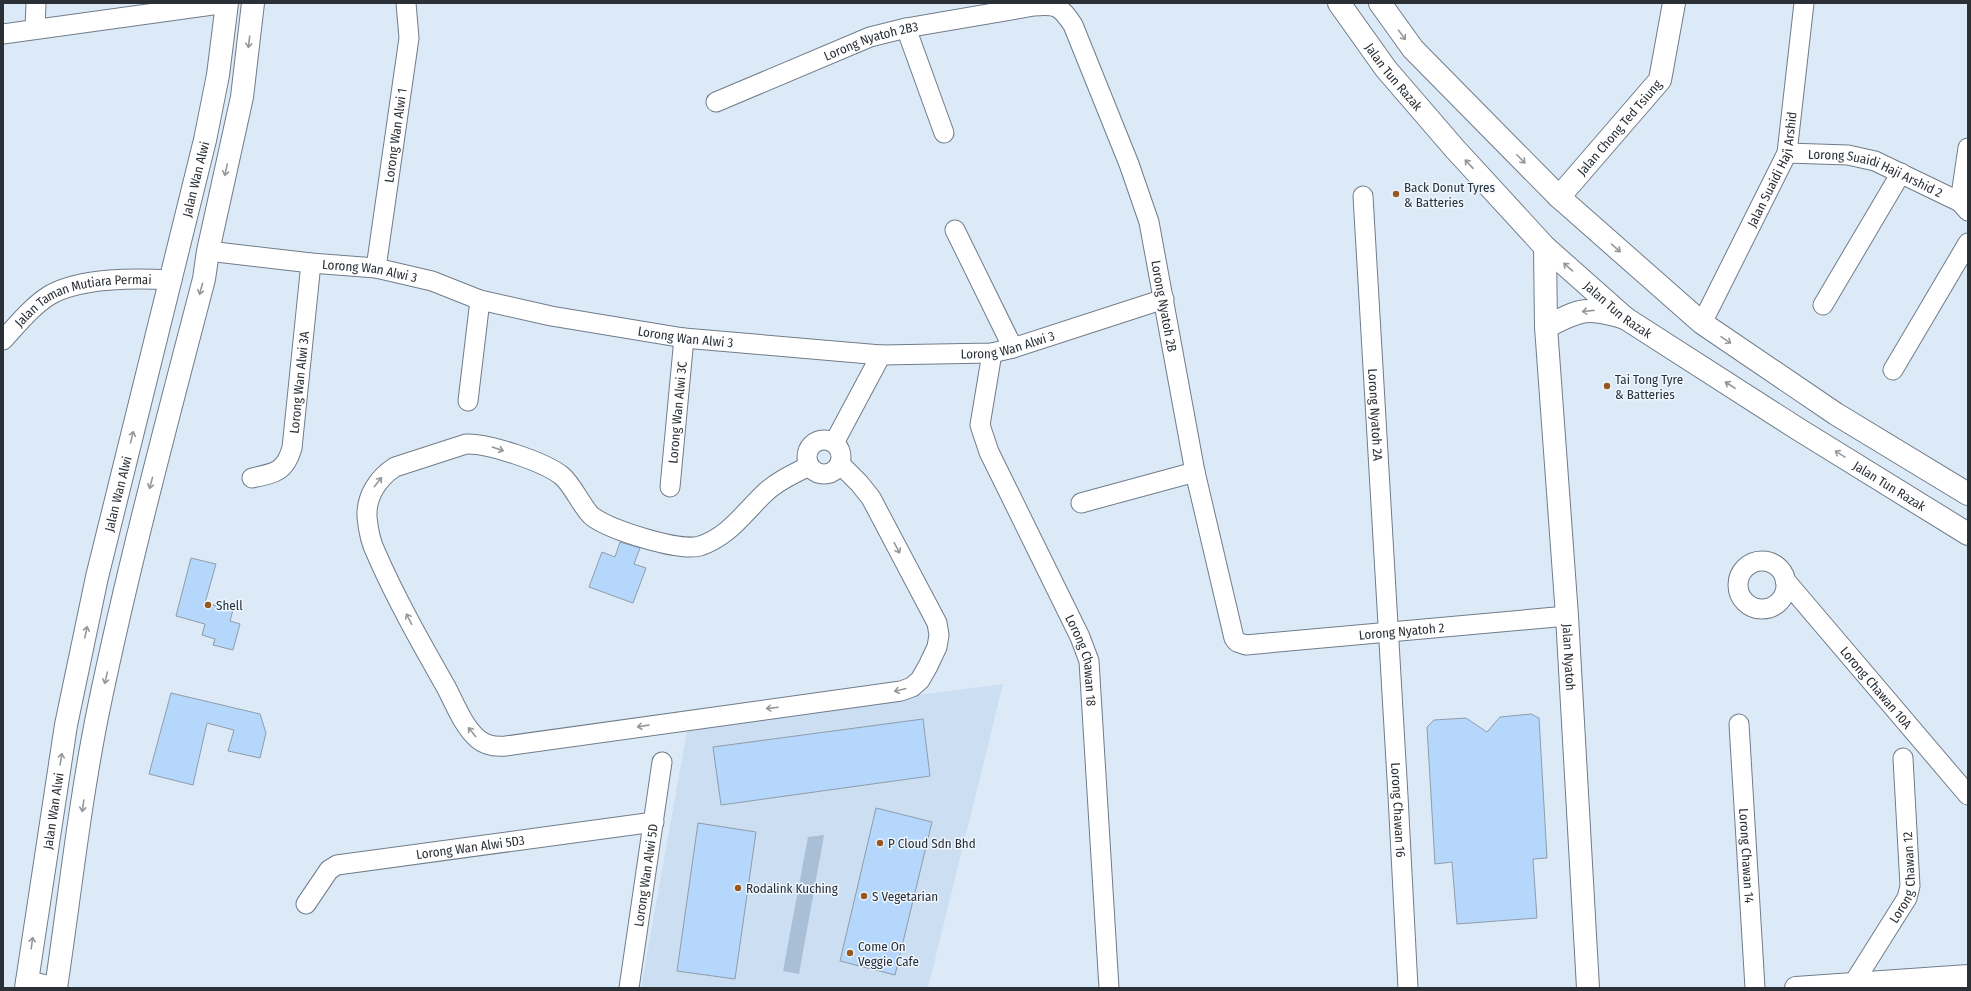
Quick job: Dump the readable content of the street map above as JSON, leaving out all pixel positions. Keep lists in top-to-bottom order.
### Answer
{
  "streets": {
    "main road": [
      "Jalan Tun Razak",
      "Jalan Chong Ted Tsiung",
      "Jalan Wan Alwi",
      "Jalan Nyatoh"
    ],
    "street": [
      "Lorong Nyatoh 2B3",
      "Lorong Wan Alwi 1",
      "Jalan Suaidi Haji Arshid",
      "Lorong Suaidi Haji Arshid 2",
      "Lorong Wan Alwi 3",
      "Jalan Taman Mutiara Permai",
      "Lorong Nyatoh 2B",
      "Lorong Wan Alwi 3A",
      "Lorong Wan Alwi 3C",
      "Lorong Nyatoh 2A",
      "Lorong Nyatoh 2",
      "Lorong Chawan 18",
      "Lorong Chawan 10A",
      "Lorong Chawan 16",
      "Lorong Wan Alwi 5D3",
      "Lorong Chawan 14",
      "Lorong Wan Alwi 5D",
      "Lorong Chawan 12"
    ]
  },
  "crossings": [
    ["Lorong Nyatoh 2B3", "Lorong Nyatoh 2B"],
    ["Jalan Tun Razak", "Jalan Nyatoh"],
    ["Lorong Wan Alwi 1", "Lorong Wan Alwi 3"],
    ["Jalan Suaidi Haji Arshid", "Lorong Suaidi Haji Arshid 2"],
    ["Jalan Wan Alwi", "Lorong Wan Alwi 3"],
    ["Jalan Wan Alwi", "Jalan Taman Mutiara Permai"],
    ["Lorong Wan Alwi 3", "Lorong Nyatoh 2B"],
    ["Lorong Wan Alwi 3", "Lorong Wan Alwi 3A"],
    ["Lorong Wan Alwi 3", "Lorong Wan Alwi 3C"],
    ["Lorong Wan Alwi 3", "Lorong Chawan 18"],
    ["Lorong Nyatoh 2B", "Lorong Nyatoh 2"],
    ["Lorong Nyatoh 2A", "Lorong Nyatoh 2"],
    ["Lorong Nyatoh 2A", "Lorong Chawan 16"],
    ["Lorong Nyatoh 2", "Jalan Nyatoh"],
    ["Lorong Nyatoh 2", "Lorong Chawan 16"],
    ["Lorong Wan Alwi 5D3", "Lorong Wan Alwi 5D"]
  ],
  "places": [
    "Back Donut Tyres & Batteries",
    "Tai Tong Tyre & Batteries",
    "Shell",
    "P Cloud Sdn Bhd",
    "Rodalink Kuching",
    "S Vegetarian",
    "Come On Veggie Cafe"
  ]
}
